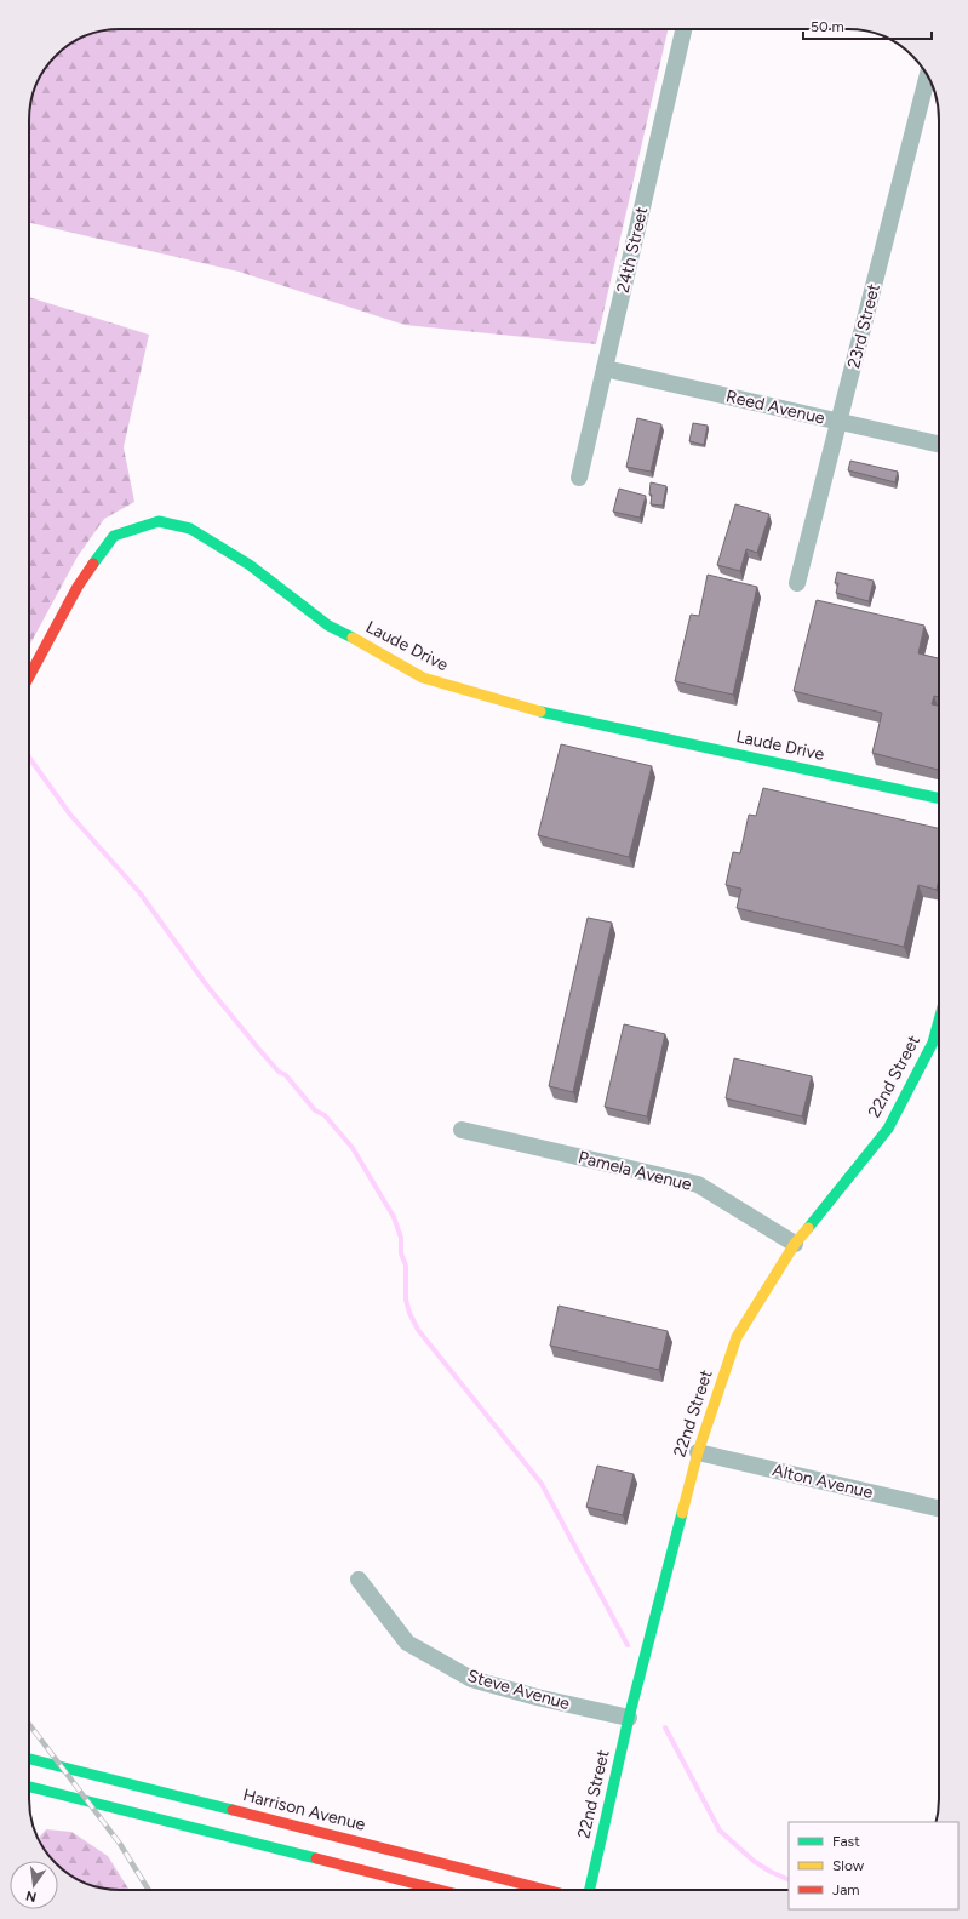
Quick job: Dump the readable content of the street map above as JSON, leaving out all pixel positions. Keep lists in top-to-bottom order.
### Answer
{
  "streets": {
    "street": [
      "24th Street",
      "23rd Street",
      "Reed Avenue",
      "Laude Drive",
      "22nd Street",
      "Pamela Avenue",
      "Alton Avenue",
      "Steve Avenue",
      "Harrison Avenue"
    ]
  },
  "crossings": [
    ["24th Street", "Reed Avenue"],
    ["23rd Street", "Reed Avenue"],
    ["22nd Street", "Pamela Avenue"],
    ["22nd Street", "Alton Avenue"],
    ["22nd Street", "Steve Avenue"]
  ],
  "legend": ["Fast", "Slow", "Jam"],
  "scale_bar": "50 m",
  "north": "bottom"
}
